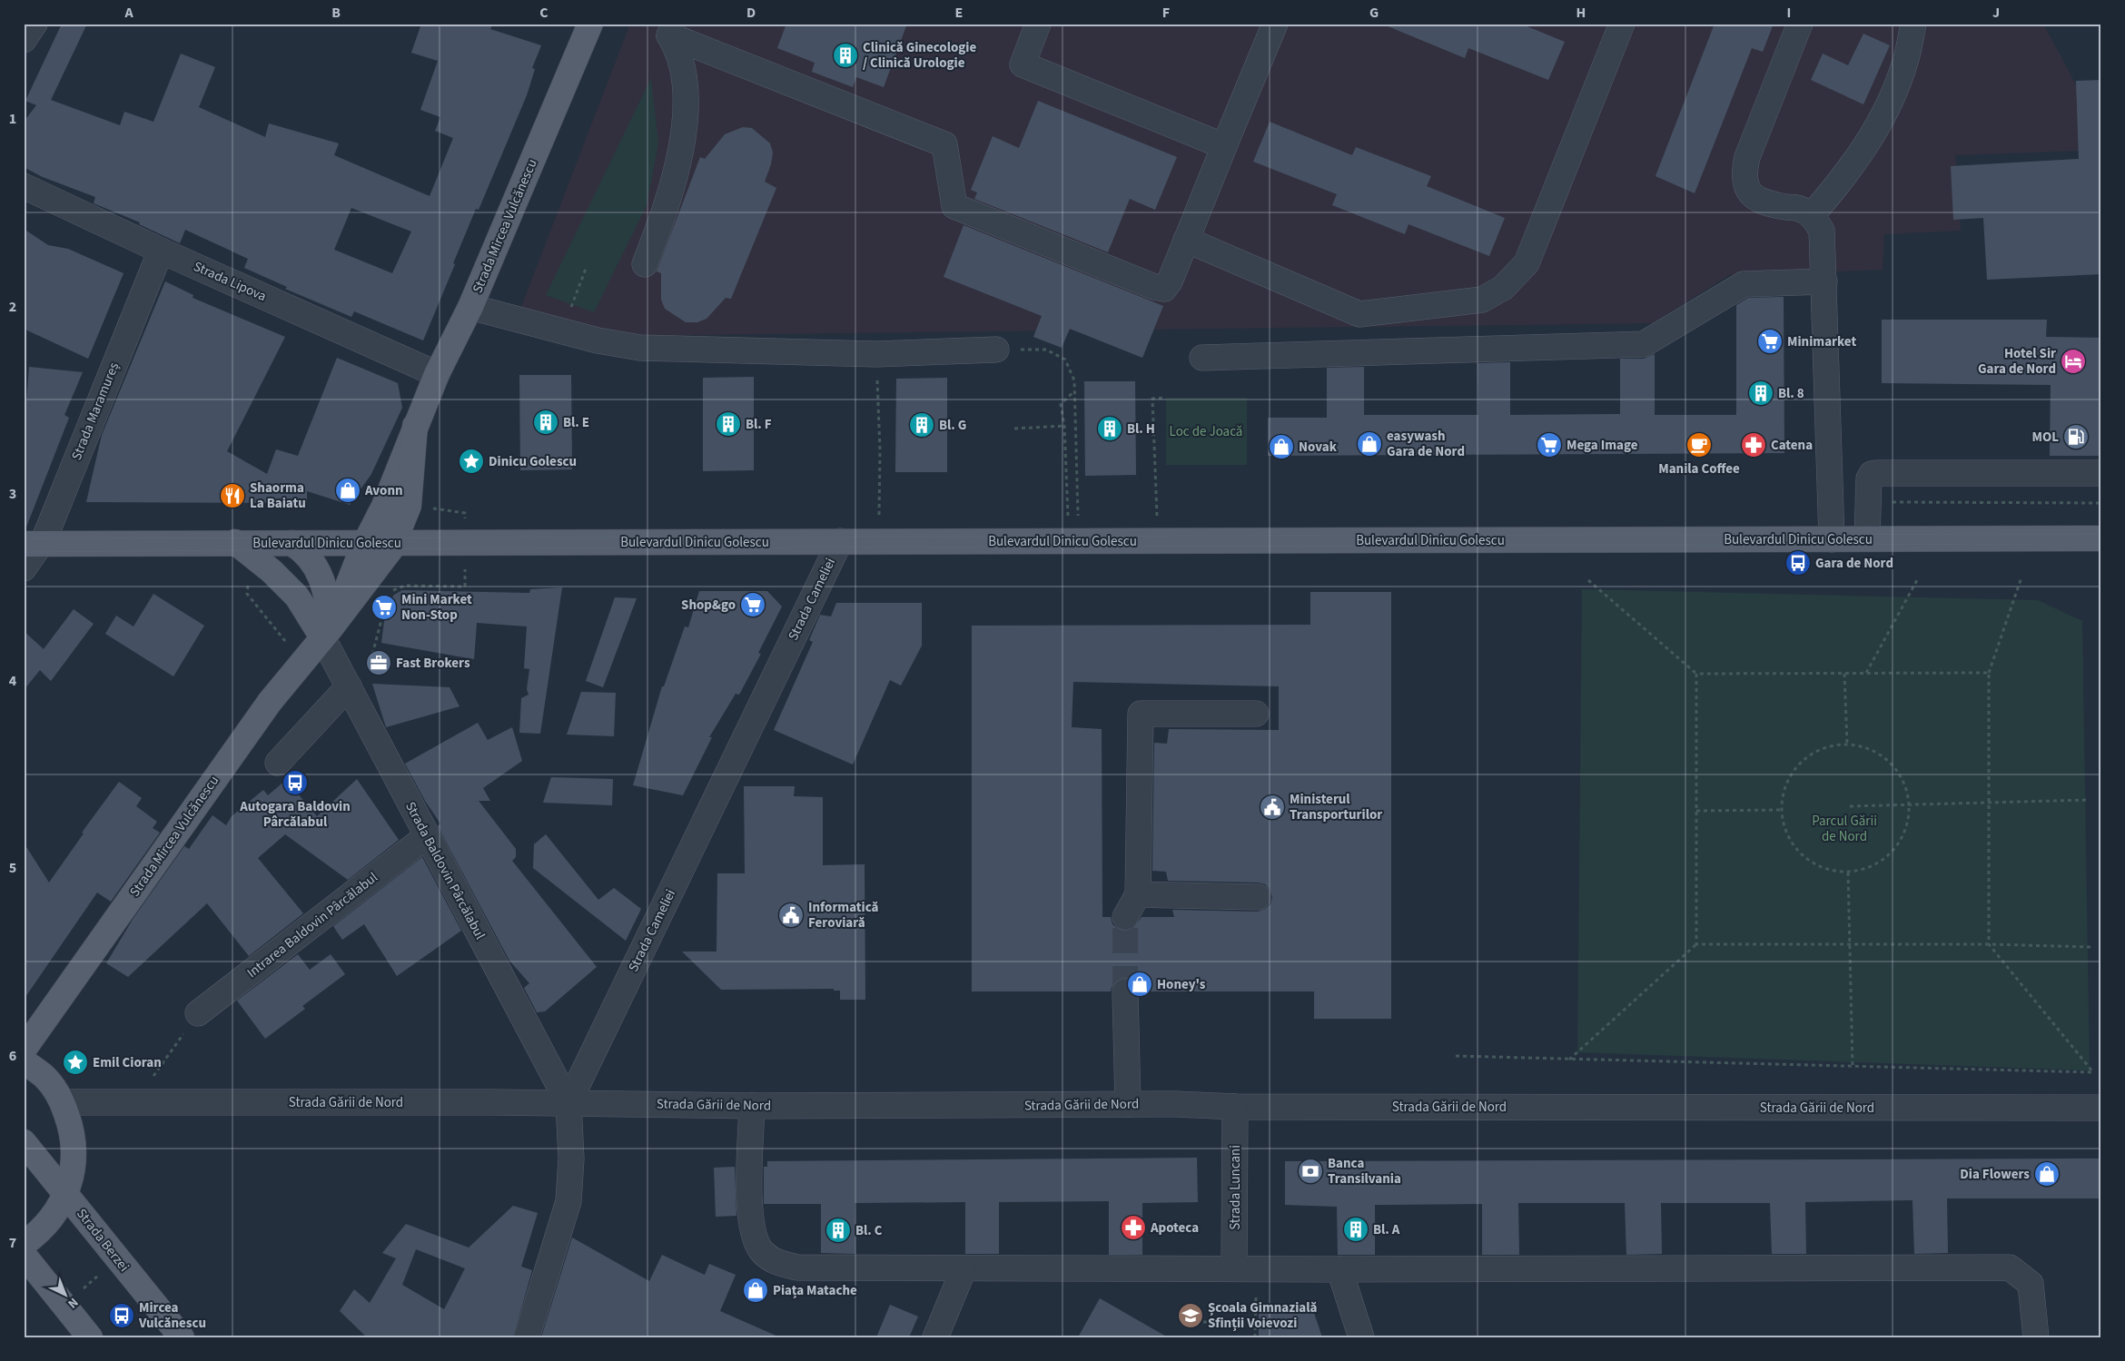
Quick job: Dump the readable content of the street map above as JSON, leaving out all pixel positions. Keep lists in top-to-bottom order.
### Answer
{
  "streets": {
    "main road": ["Strada Mircea Vulcănescu", "Bulevardul Dinicu Golescu", "Strada Berzei"],
    "street": [
      "Strada Lipova",
      "Strada Maramureș",
      "Strada Cameliei",
      "Strada Baldovin Pârcălabul",
      "Intrarea Baldovin Pârcălabul",
      "Strada Gării de Nord",
      "Strada Luncani"
    ]
  },
  "crossings": [
    ["Strada Mircea Vulcănescu", "Strada Lipova"],
    ["Strada Mircea Vulcănescu", "Bulevardul Dinicu Golescu"],
    ["Strada Mircea Vulcănescu", "Strada Baldovin Pârcălabul"],
    ["Strada Lipova", "Strada Maramureș"],
    ["Strada Maramureș", "Bulevardul Dinicu Golescu"],
    ["Bulevardul Dinicu Golescu", "Strada Cameliei"],
    ["Strada Cameliei", "Strada Baldovin Pârcălabul"],
    ["Strada Cameliei", "Strada Gării de Nord"],
    ["Strada Baldovin Pârcălabul", "Intrarea Baldovin Pârcălabul"],
    ["Strada Baldovin Pârcălabul", "Strada Gării de Nord"],
    ["Strada Gării de Nord", "Strada Luncani"]
  ],
  "parks": ["Loc de Joacă", "Parcul Gării de Nord"],
  "places": {
    "building": [
      "Clinică Ginecologie / Clinică Urologie",
      "Bl. 8",
      "Bl. E",
      "Bl. F",
      "Bl. G",
      "Bl. H",
      "Bl. A",
      "Bl. C"
    ],
    "supermarket": [
      "Minimarket",
      "Mega Image",
      "Shop&go",
      "Mini Market Non-Stop"
    ],
    "hotel": ["Hotel Sir Gara de Nord"],
    "fuel station": ["MOL"],
    "shop": [
      "easywash Gara de Nord",
      "Novak",
      "Avonn",
      "Honey's",
      "Dia Flowers",
      "Piața Matache"
    ],
    "cafe": ["Manila Coffee"],
    "pharmacy": ["Catena", "Apoteca"],
    "place": ["Dinicu Golescu", "Emil Cioran"],
    "restaurant": ["Shaorma La Baiatu"],
    "bus stop": ["Gara de Nord", "Autogara Baldovin Pârcălabul", "Mircea Vulcănescu"],
    "office": ["Fast Brokers"],
    "public building": ["Ministerul Transporturilor", "Informatică Feroviară"],
    "bank": ["Banca Transilvania"],
    "school or university": ["Școala Gimnazială Sfinții Voievozi"]
  },
  "north": "bottom right",
  "grid": {
    "columns": [
      "A",
      "B",
      "C",
      "D",
      "E",
      "F",
      "G",
      "H",
      "I",
      "J"
    ],
    "rows": [
      "1",
      "2",
      "3",
      "4",
      "5",
      "6",
      "7"
    ]
  }
}
